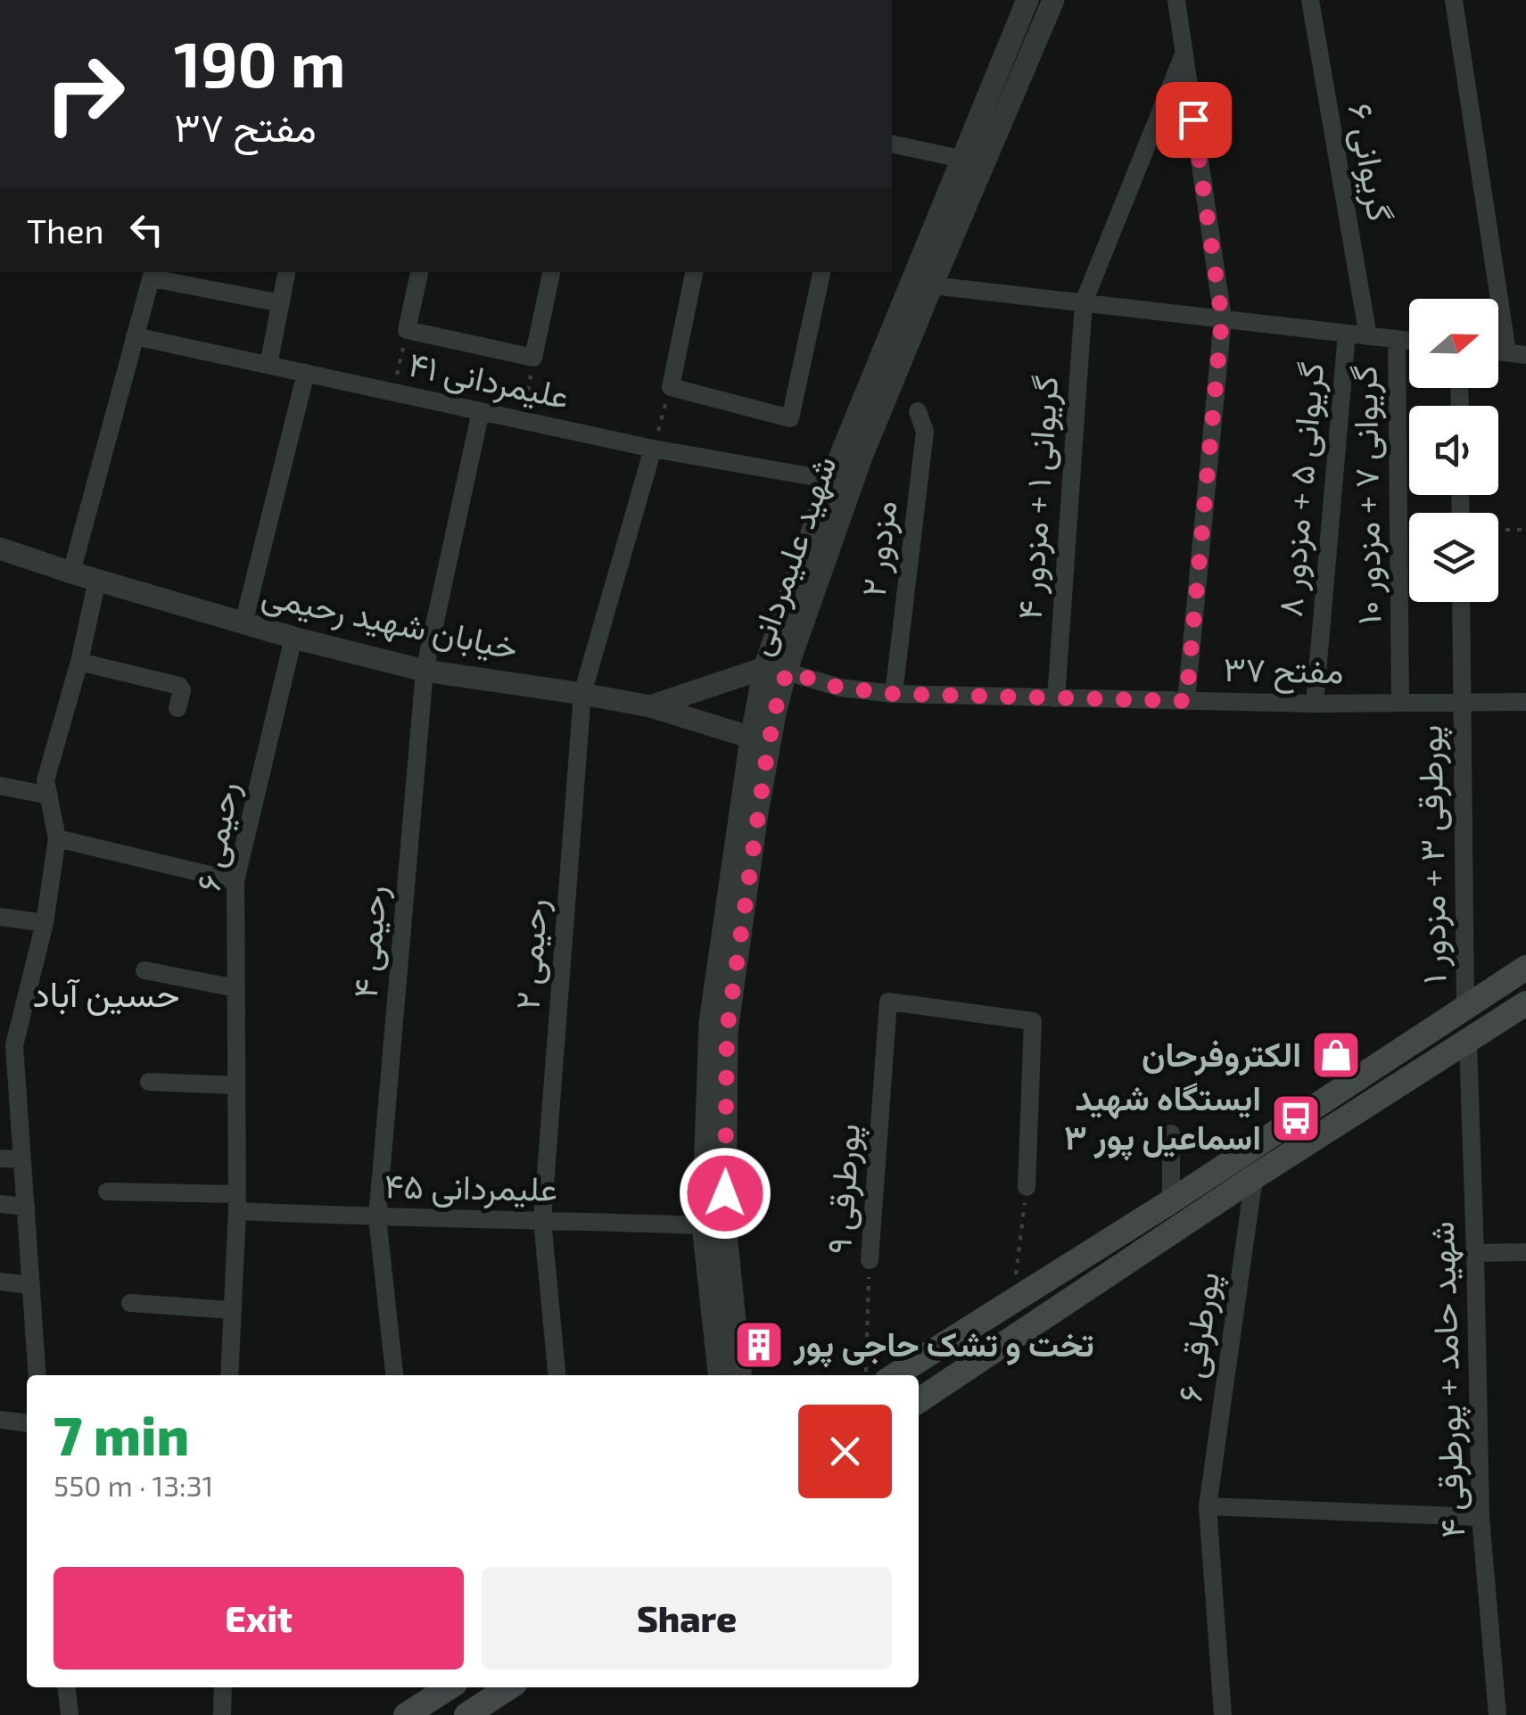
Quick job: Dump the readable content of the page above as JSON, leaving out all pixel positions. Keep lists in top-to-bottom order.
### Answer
{
  "streets": {
    "street": [
      "گریوانی ۶",
      "علیمردانی ۴۱",
      "گریوانی ۵ + مزدور ۸",
      "گریوانی ۷ + مزدور ۱۰",
      "گریوانی ۱ + مزدور ۴",
      "مزدور ۲",
      "شهید علیمردانی",
      "خیابان شهید رحیمی",
      "مفتح ۳۷",
      "رحیمی ۶",
      "پورطرقی ۳ + مزدور ۱",
      "رحیمی ۴",
      "رحیمی ۲",
      "علیمردانی ۴۵",
      "پورطرقی ۹",
      "پورطرقی ۶",
      "شهید حامد + پورطرقی ۴"
    ]
  },
  "crossings": [
    ["علیمردانی ۴۱", "شهید علیمردانی"],
    ["علیمردانی ۴۱", "رحیمی ۴"],
    ["علیمردانی ۴۱", "رحیمی ۲"],
    ["گریوانی ۵ + مزدور ۸", "مفتح ۳۷"],
    ["گریوانی ۷ + مزدور ۱۰", "مفتح ۳۷"],
    ["گریوانی ۱ + مزدور ۴", "مفتح ۳۷"],
    ["مزدور ۲", "مفتح ۳۷"],
    ["شهید علیمردانی", "خیابان شهید رحیمی"],
    ["شهید علیمردانی", "مفتح ۳۷"],
    ["شهید علیمردانی", "علیمردانی ۴۵"],
    ["خیابان شهید رحیمی", "رحیمی ۶"],
    ["خیابان شهید رحیمی", "رحیمی ۴"],
    ["خیابان شهید رحیمی", "رحیمی ۲"],
    ["مفتح ۳۷", "پورطرقی ۳ + مزدور ۱"],
    ["رحیمی ۶", "علیمردانی ۴۵"],
    ["رحیمی ۴", "علیمردانی ۴۵"],
    ["رحیمی ۲", "علیمردانی ۴۵"]
  ],
  "districts": ["حسین آباد"],
  "places": {
    "shop": ["الکتروفرحان"],
    "bus stop": ["ایستگاه شهید اسماعیل پور ۳"],
    "building": ["تخت و تشک حاجی پور"]
  },
  "north": "right",
  "page": {
    "turn": ["190 m", "مفتح ۳۷"],
    "then": "Then",
    "heading": ["7 min", "550 m · 13:31"],
    "buttons": ["Exit", "Share"]
  }
}
